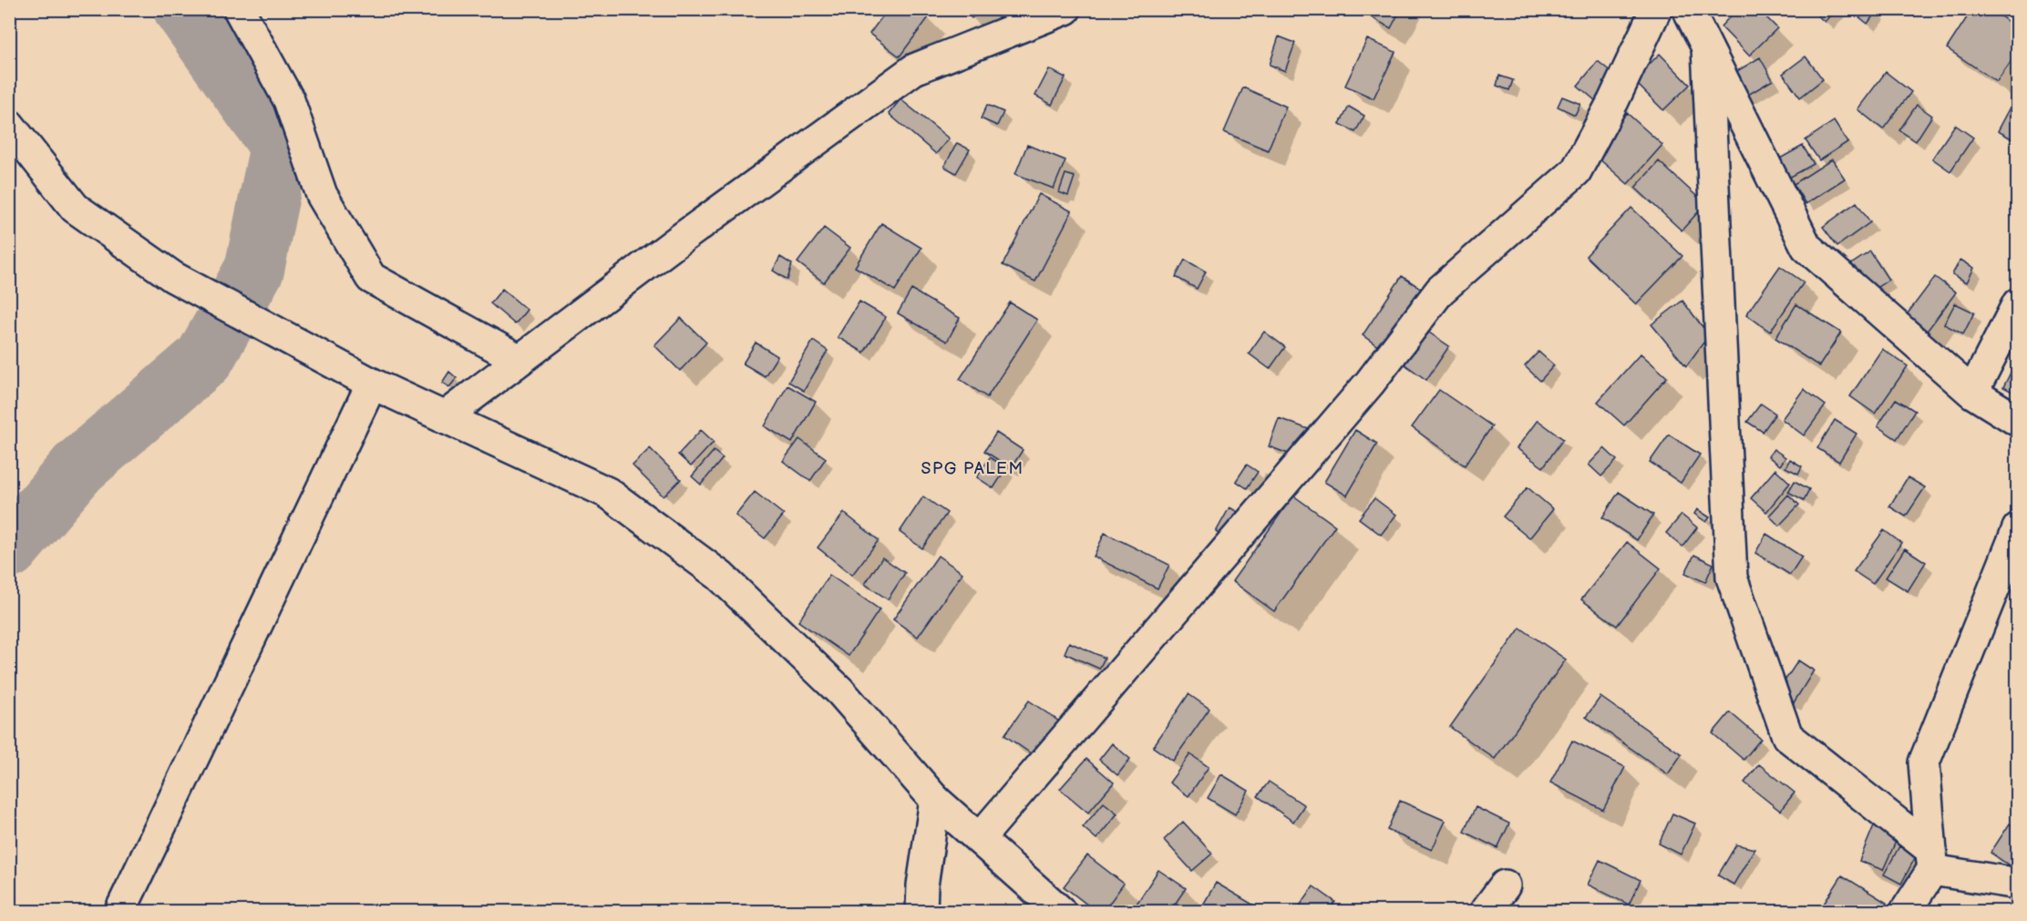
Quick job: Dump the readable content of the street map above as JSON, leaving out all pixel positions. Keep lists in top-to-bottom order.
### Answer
{
  "districts": ["SPG PALEM"]
}
